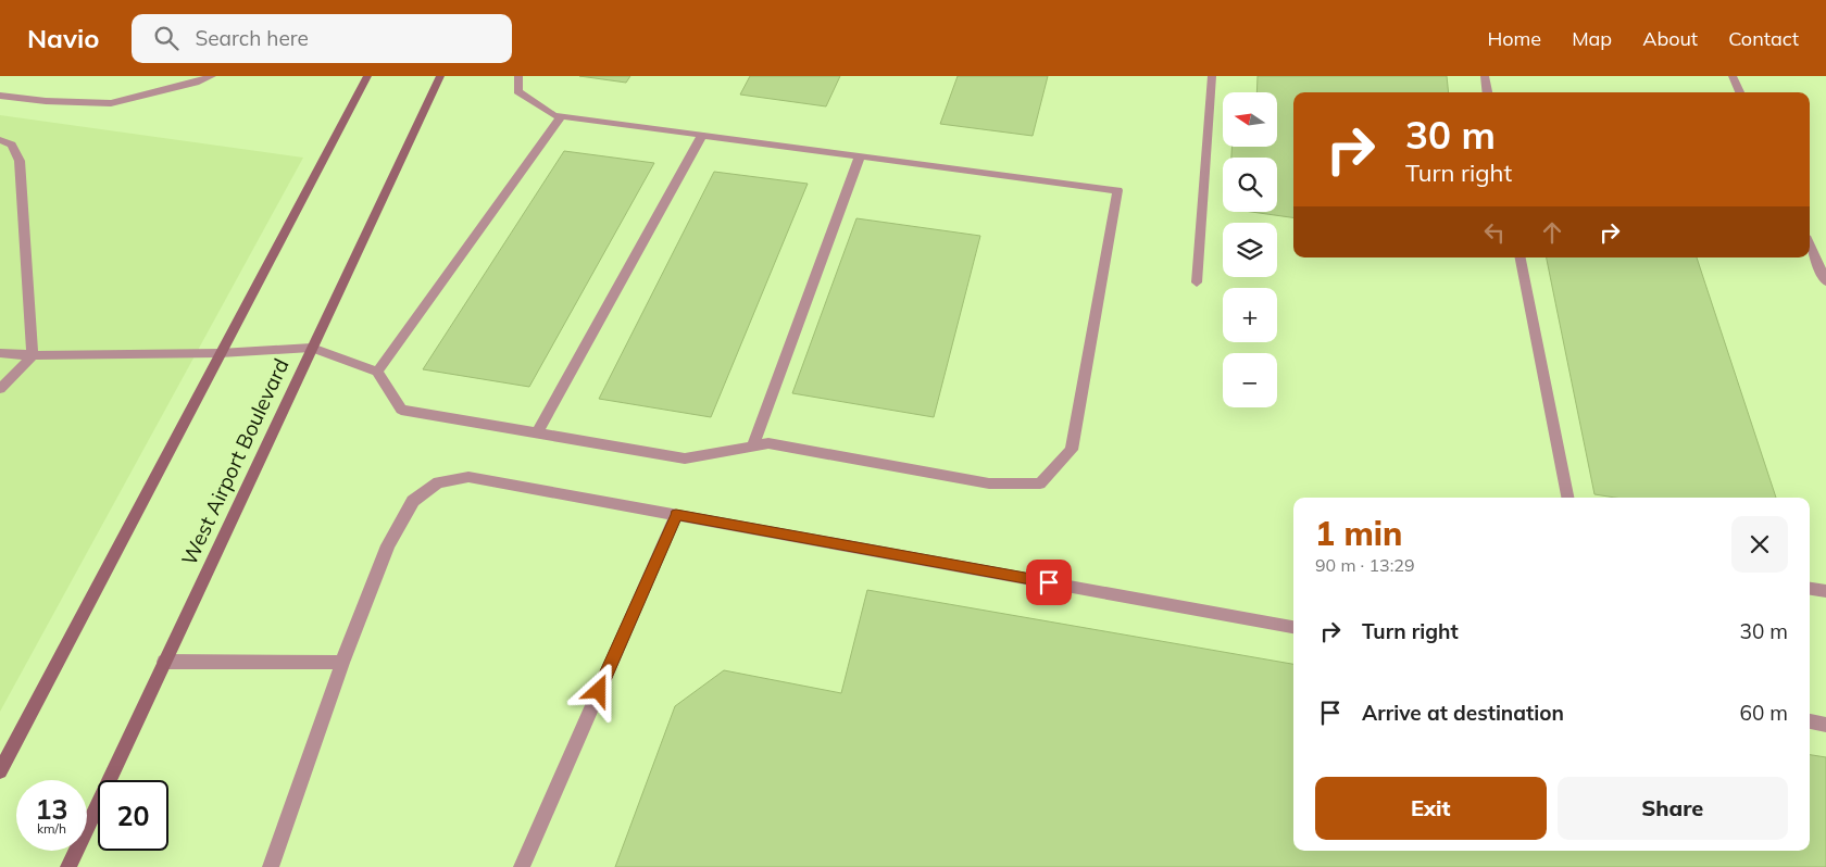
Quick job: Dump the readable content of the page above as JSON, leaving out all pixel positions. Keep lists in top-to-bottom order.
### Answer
{
  "streets": {
    "main road": ["West Airport Boulevard"]
  },
  "north": "left",
  "page": {
    "header": "Navio",
    "search": "Search here",
    "nav": [
      "Home",
      "Map",
      "About",
      "Contact"
    ],
    "map_buttons": ["+", "−"],
    "turn": ["30 m", "Turn right"],
    "heading": ["1 min", "90 m · 13:29"],
    "list": [
      {
        "name": "Turn right",
        "value": "30 m"
      },
      {
        "name": "Arrive at destination",
        "value": "60 m"
      }
    ],
    "buttons": ["Exit", "Share"],
    "speed": "13 km/h",
    "limit": "20"
  }
}
